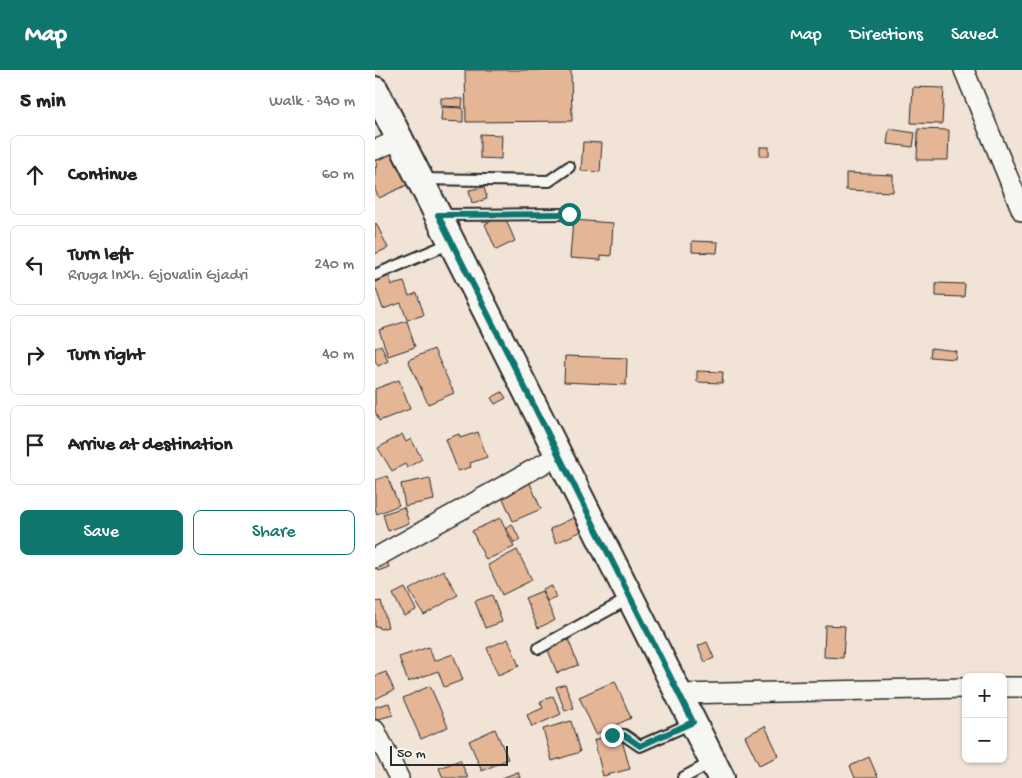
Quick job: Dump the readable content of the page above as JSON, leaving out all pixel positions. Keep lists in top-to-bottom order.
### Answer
{
  "scale_bar": "50 m",
  "page": {
    "header": "Map",
    "nav": ["Map", "Directions", "Saved"],
    "heading": ["5 min", "Walk · 340 m"],
    "list": [
      ["Continue", "60 m"],
      ["Turn left", "Rruga Inxh. Gjovalin Gjadri", "240 m"],
      ["Turn right", "40 m"],
      "Arrive at destination"
    ],
    "buttons": ["Save", "Share"],
    "map_buttons": ["+", "−"],
    "scale": "50 m"
  }
}
